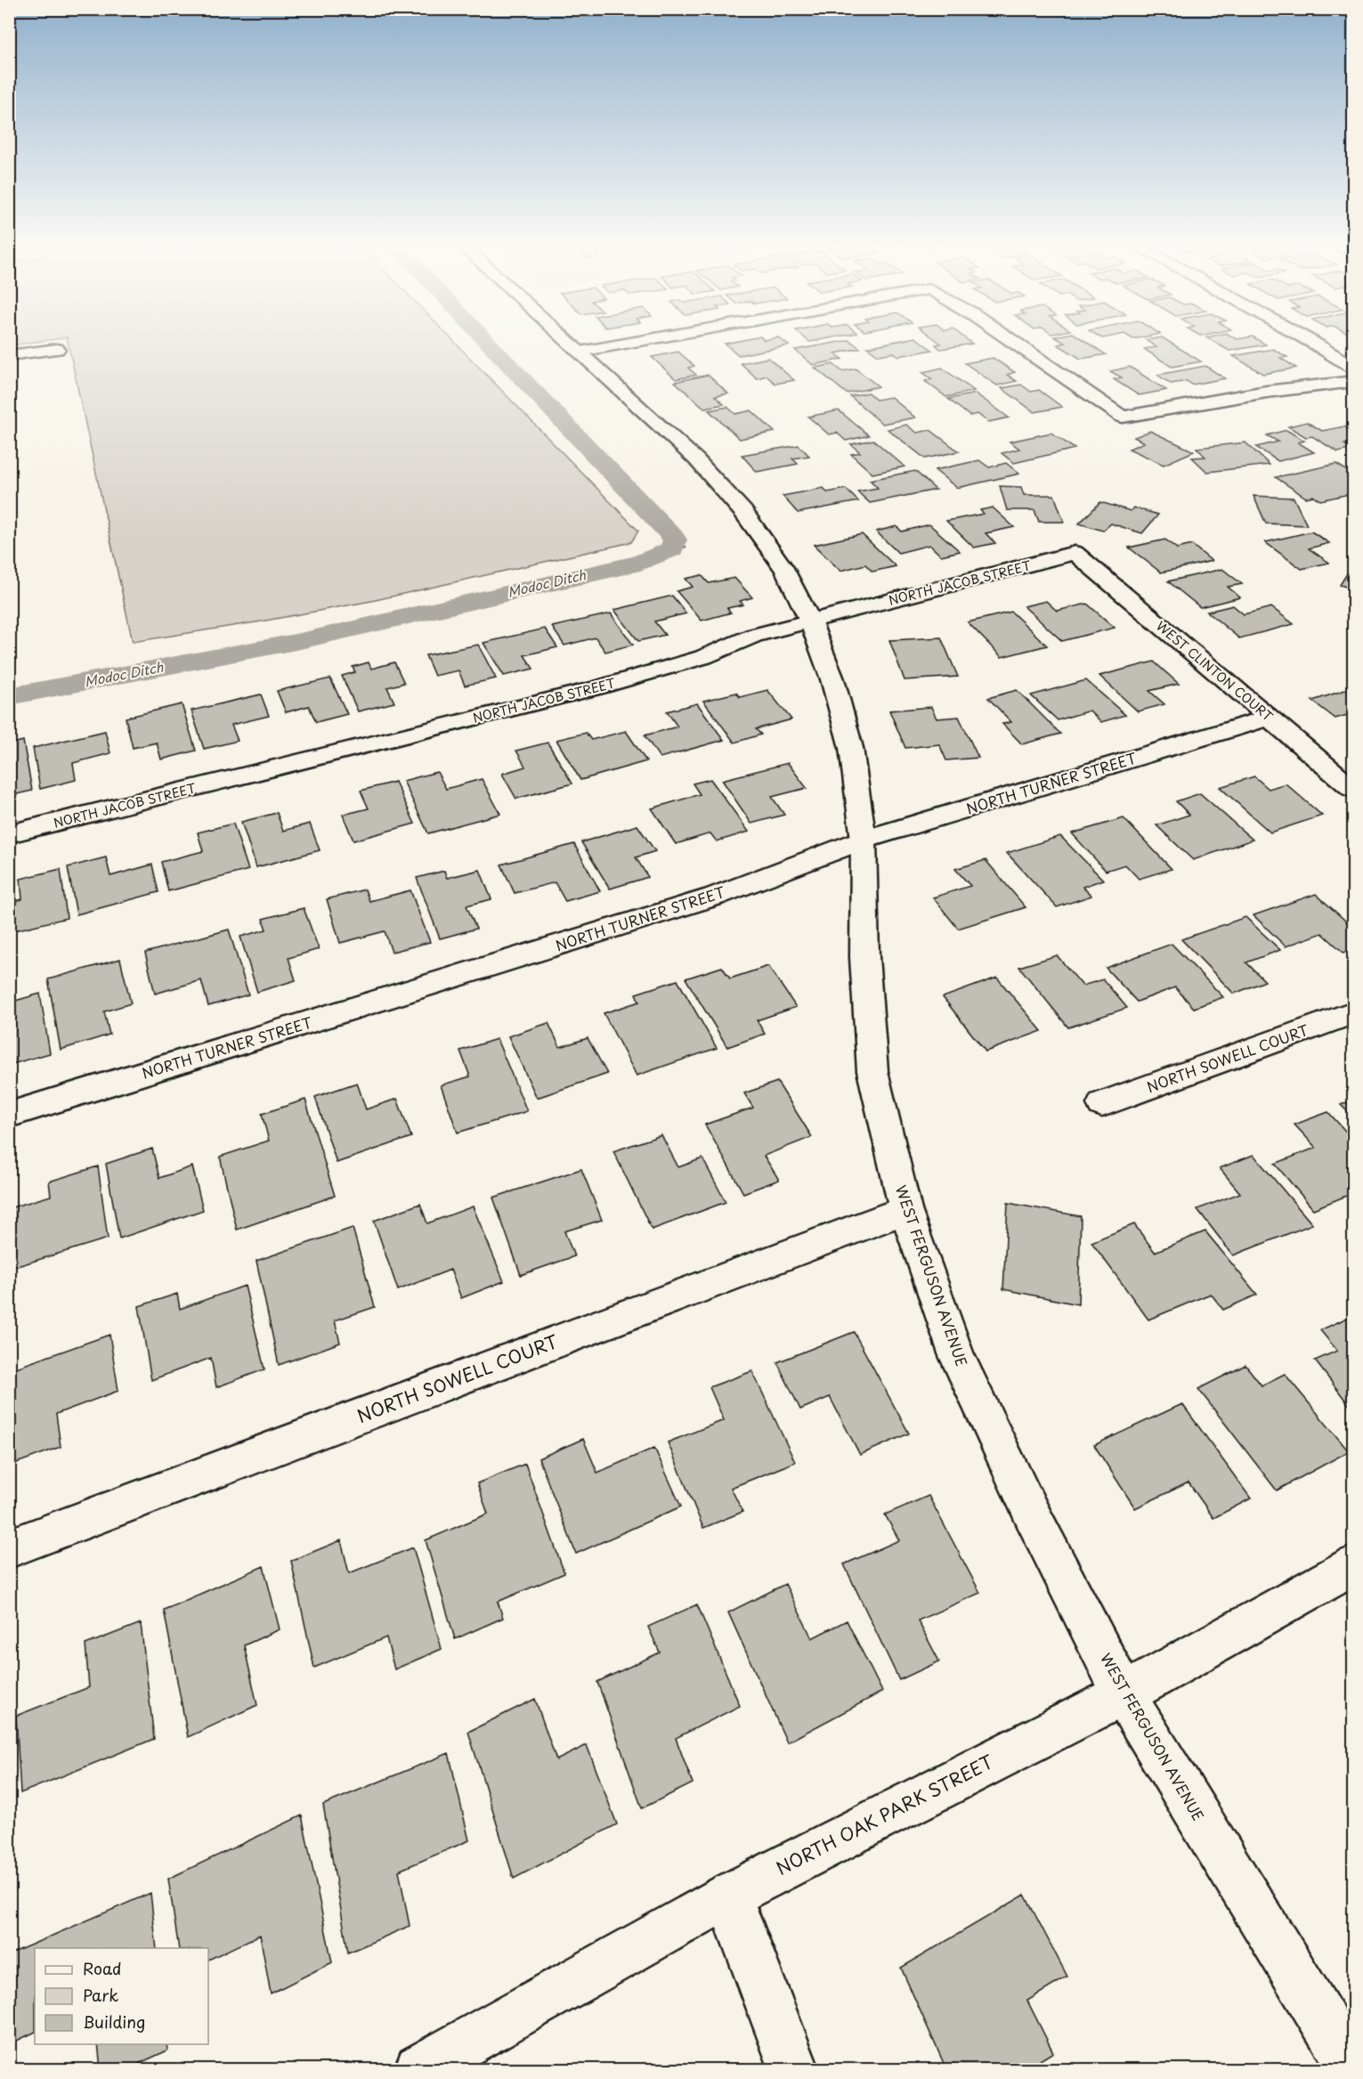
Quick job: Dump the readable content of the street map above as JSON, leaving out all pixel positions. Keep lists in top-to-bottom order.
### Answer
{
  "streets": {
    "street": [
      "NORTH JACOB STREET",
      "WEST CLINTON COURT",
      "NORTH TURNER STREET",
      "NORTH SOWELL COURT",
      "WEST FERGUSON AVENUE",
      "NORTH OAK PARK STREET"
    ]
  },
  "crossings": [
    ["NORTH JACOB STREET", "WEST CLINTON COURT"],
    ["NORTH JACOB STREET", "WEST FERGUSON AVENUE"],
    ["WEST CLINTON COURT", "NORTH TURNER STREET"],
    ["NORTH TURNER STREET", "WEST FERGUSON AVENUE"],
    ["NORTH SOWELL COURT", "WEST FERGUSON AVENUE"],
    ["WEST FERGUSON AVENUE", "NORTH OAK PARK STREET"]
  ],
  "water": ["Modoc Ditch"],
  "legend": ["Road", "Park", "Building"]
}
